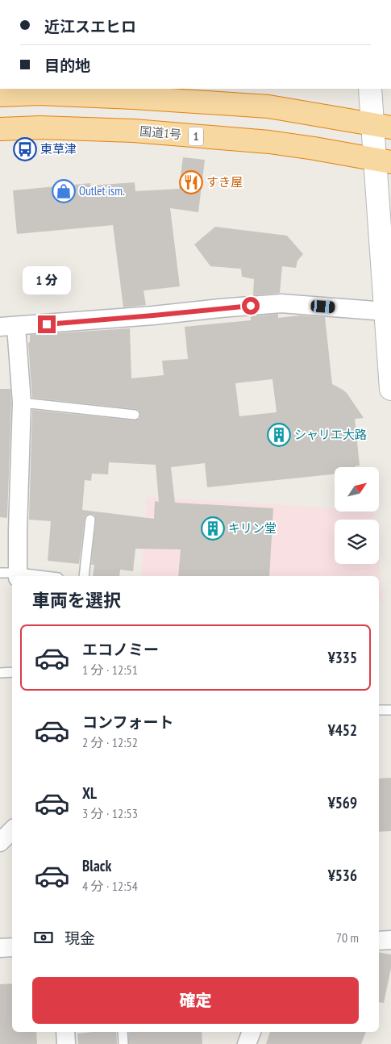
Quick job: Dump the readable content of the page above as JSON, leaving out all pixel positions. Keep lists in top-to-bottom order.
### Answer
{
  "streets": {
    "highway": ["国道1号", "1"]
  },
  "places": {
    "bus stop": ["東草津"],
    "restaurant": ["すき屋"],
    "shop": ["Outlet ism."],
    "building": ["シャリエ大路", "キリン堂"]
  },
  "north": "top right",
  "page": {
    "banner": ["近江スエヒロ", "目的地"],
    "bubble": "1 分",
    "heading": "車両を選択",
    "list": [
      {
        "name": "エコノミー",
        "note": "1 分 · 12:51",
        "value": "¥335"
      },
      {
        "name": "コンフォート",
        "note": "2 分 · 12:52",
        "value": "¥452"
      },
      {
        "name": "XL",
        "note": "3 分 · 12:53",
        "value": "¥569"
      },
      {
        "name": "Black",
        "note": "4 分 · 12:54",
        "value": "¥536"
      }
    ],
    "pay": ["現金", "70 m"],
    "buttons": "確定"
  }
}
